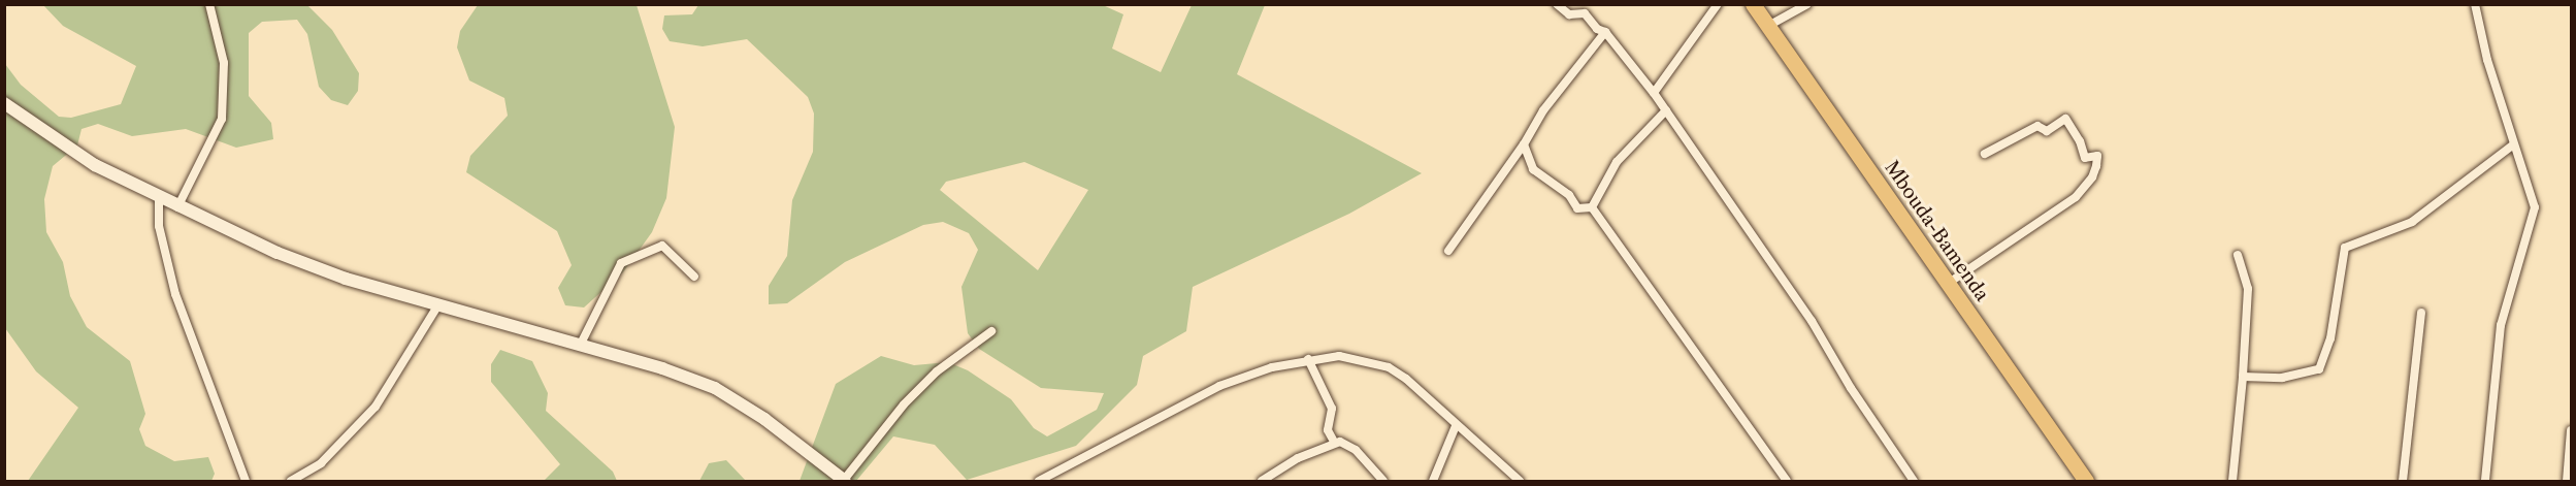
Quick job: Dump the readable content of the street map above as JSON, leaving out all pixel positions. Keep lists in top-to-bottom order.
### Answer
{
  "streets": {
    "highway": ["Mbouda-Bamenda"]
  }
}
